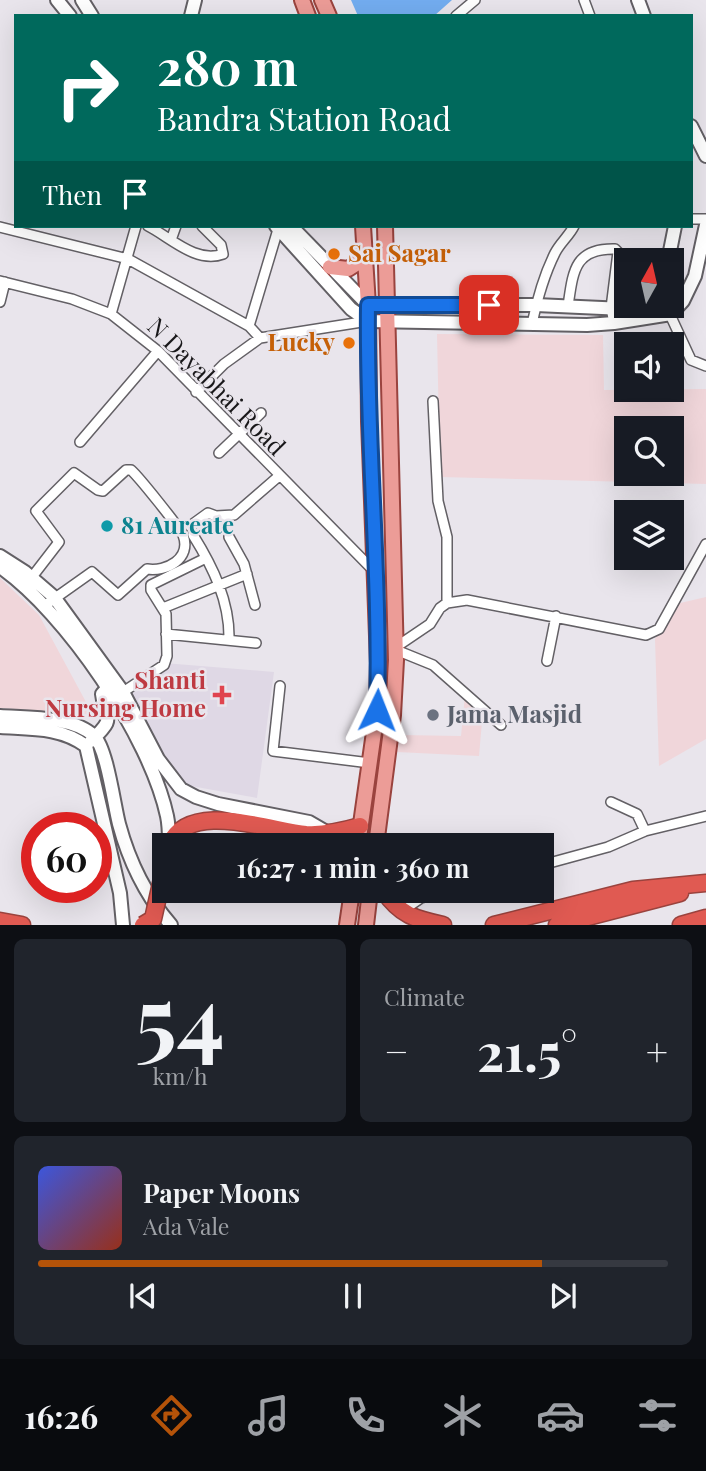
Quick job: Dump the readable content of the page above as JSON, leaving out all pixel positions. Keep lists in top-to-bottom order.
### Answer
{
  "streets": {
    "street": ["N Dayabhai Road"]
  },
  "places": {
    "other": [
      "Sai Sagar",
      "Lucky",
      "81 Aureate",
      "Jama Masjid"
    ],
    "health": ["Shanti Nursing Home"]
  },
  "north": "top",
  "page": {
    "turn": ["280 m", "Bandra Station Road"],
    "then": "Then",
    "limit": "60",
    "trip": "16:27 · 1 min · 360 m",
    "tile": [
      ["54", "km/h"],
      "Climate"
    ],
    "heat": ["−", "21.5°", "+"],
    "song": ["Paper Moons", "Ada Vale"],
    "tabs": "16:26"
  }
}
